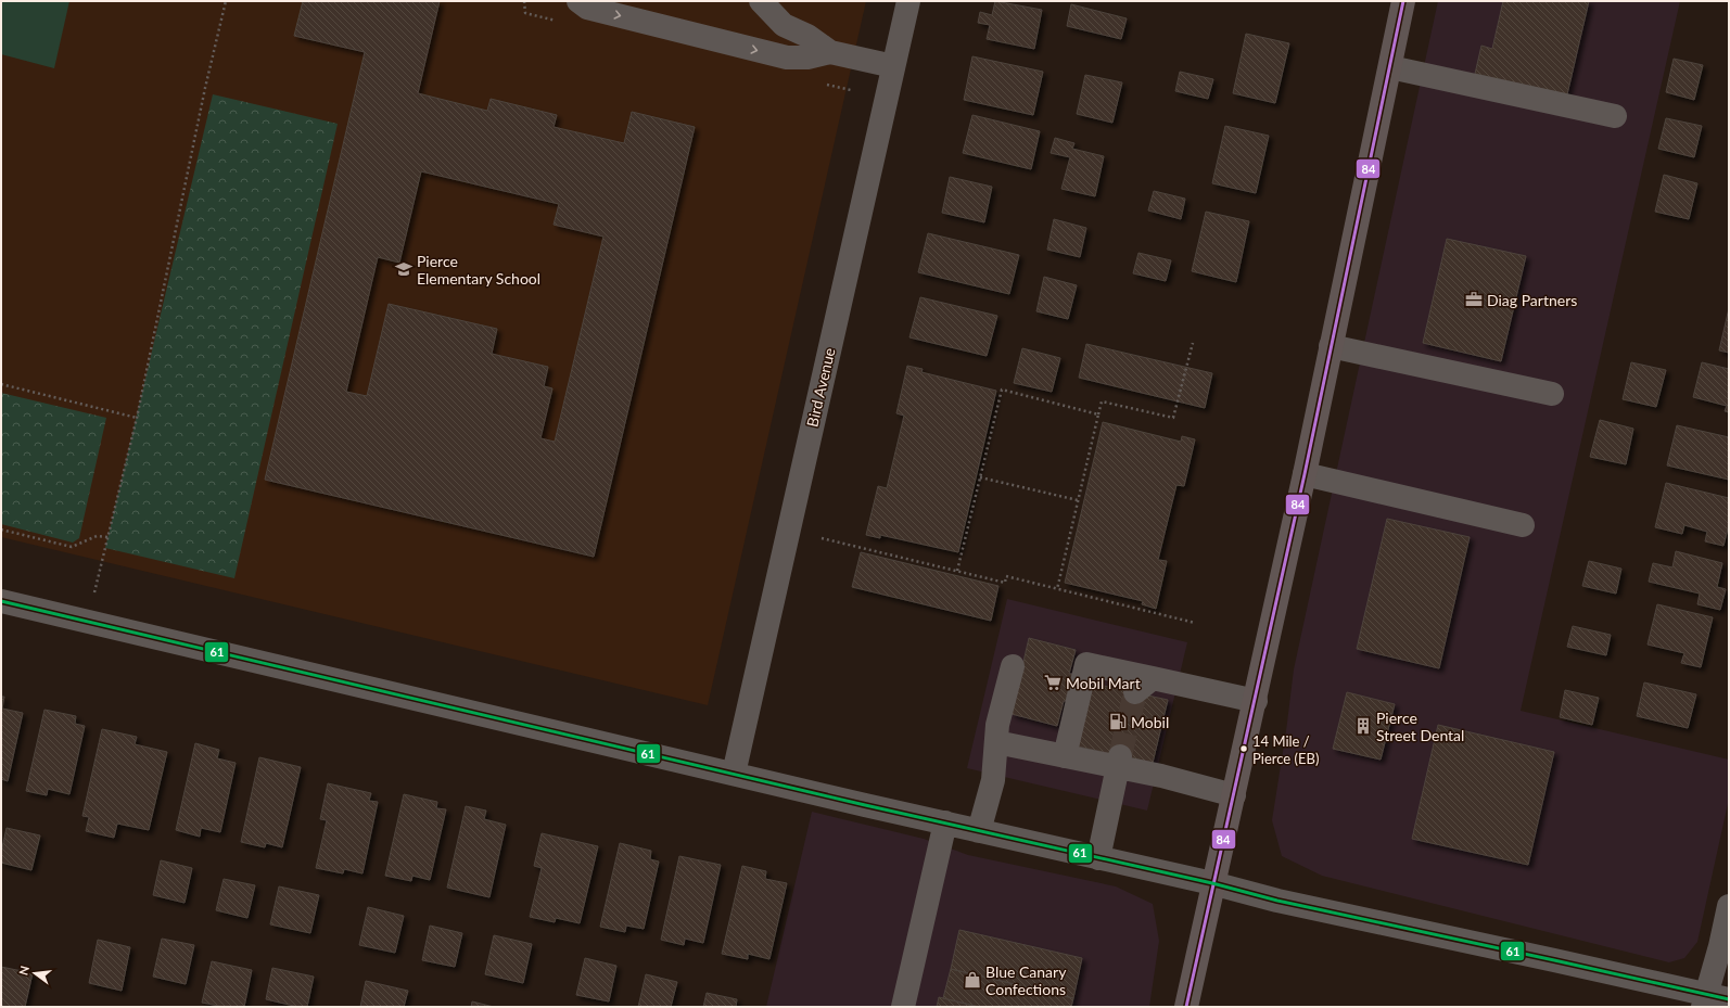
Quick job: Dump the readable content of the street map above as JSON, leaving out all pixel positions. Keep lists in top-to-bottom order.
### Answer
{
  "streets": {
    "street": ["Bird Avenue"]
  },
  "places": {
    "school or university": ["Pierce Elementary School"],
    "office": ["Diag Partners"],
    "supermarket": ["Mobil Mart"],
    "fuel station": ["Mobil"],
    "building": ["Pierce Street Dental"],
    "other": ["14 Mile / Pierce (EB)"],
    "shop": ["Blue Canary Confections"]
  },
  "lines": ["transit line 84", "transit line 61"],
  "north": "left"
}
